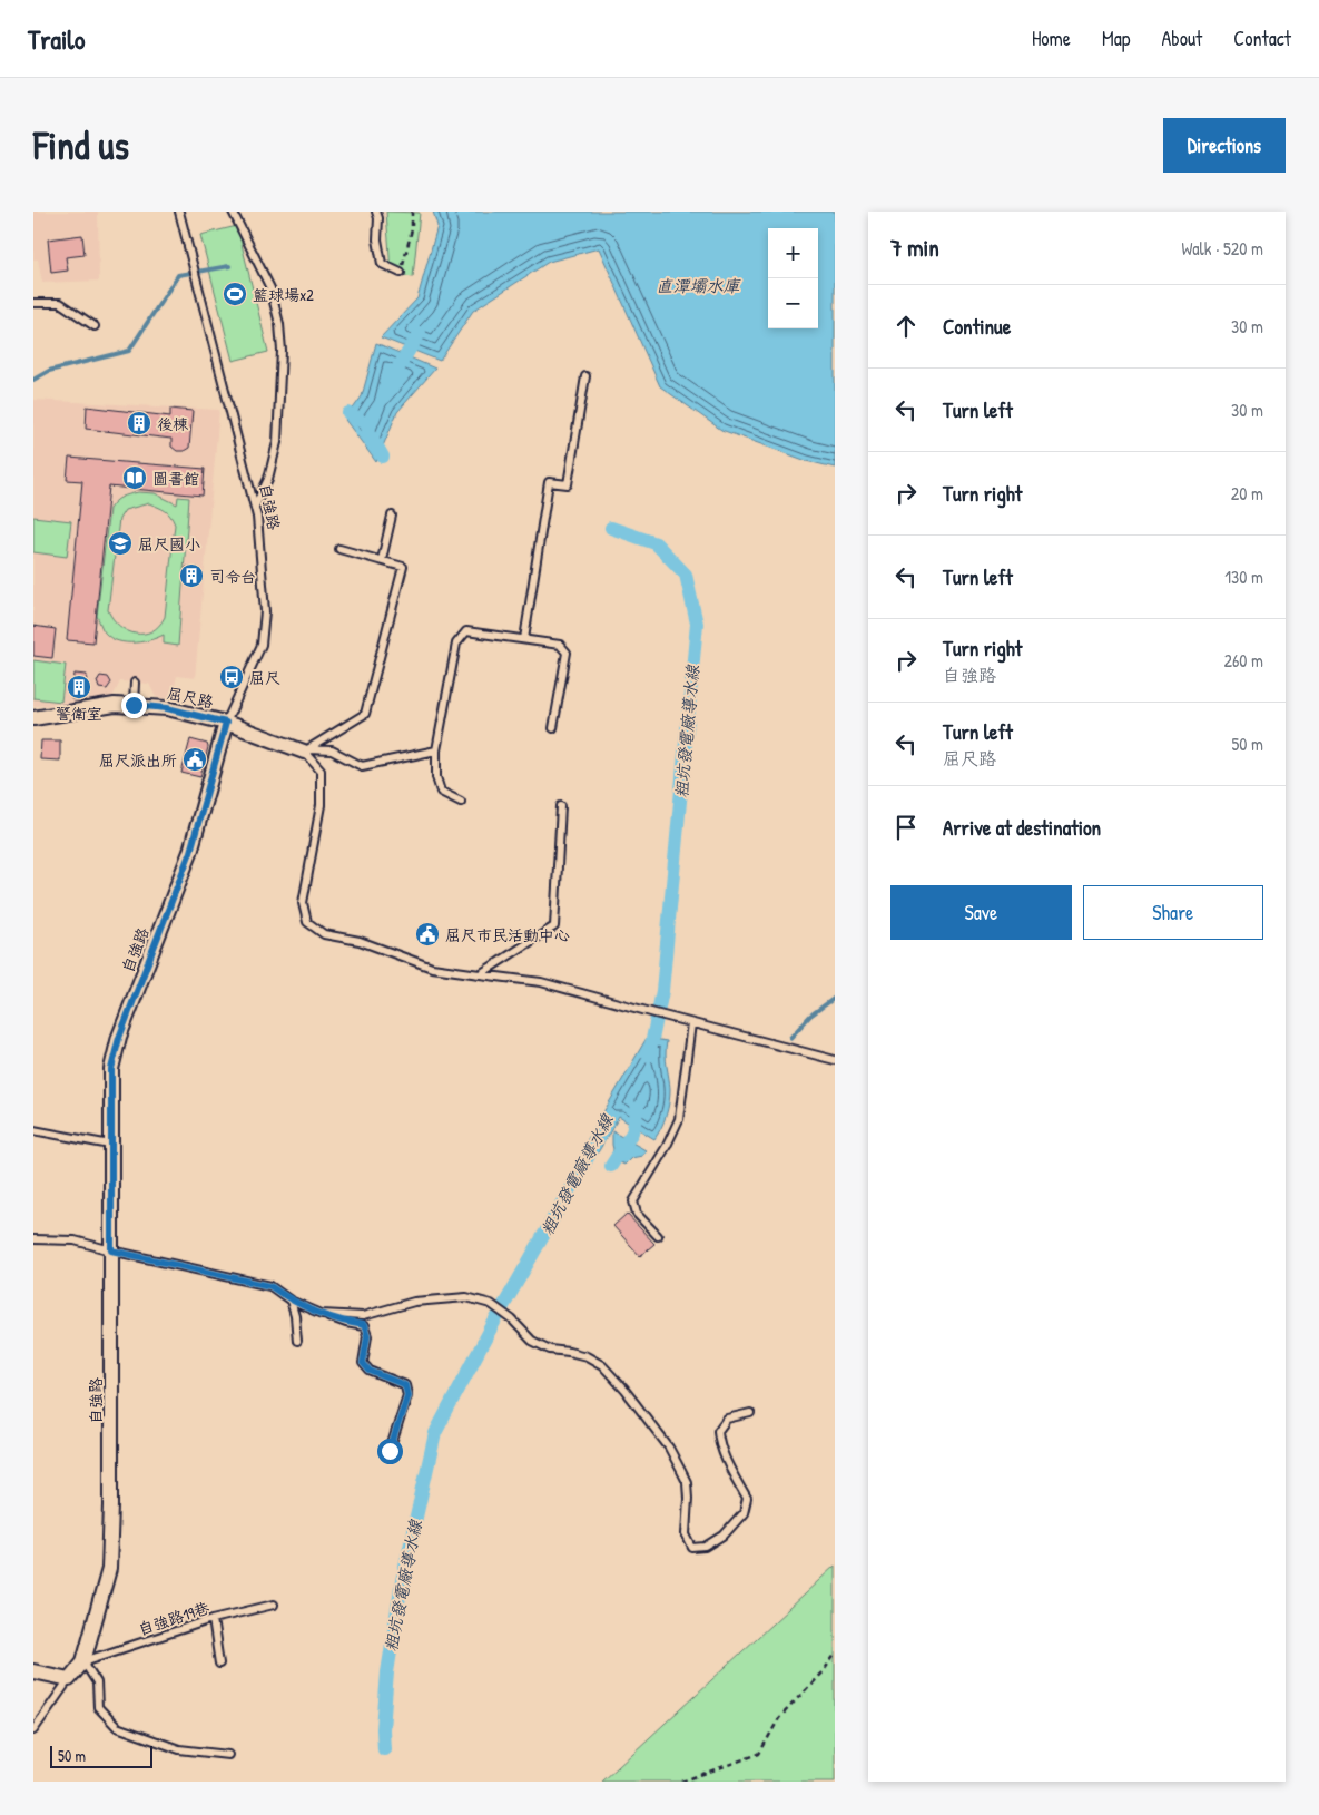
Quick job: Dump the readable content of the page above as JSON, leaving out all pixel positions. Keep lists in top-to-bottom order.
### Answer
{
  "streets": {
    "street": ["自強路", "屈尺路"],
    "lane": ["自強路19巷"]
  },
  "crossings": [
    ["自強路", "屈尺路"],
    ["自強路", "自強路19巷"]
  ],
  "water": ["直潭壩水庫", "粗坑發電廠導水線"],
  "places": {
    "sports": ["籃球場x2"],
    "building": ["後棟", "司令台", "警衛室"],
    "library": ["圖書館"],
    "school or university": ["屈尺國小"],
    "bus stop": ["屈尺"],
    "public building": ["屈尺派出所", "屈尺市民活動中心"]
  },
  "scale_bar": "50 m",
  "page": {
    "header": "Trailo",
    "nav": [
      "Home",
      "Map",
      "About",
      "Contact"
    ],
    "buttons": [
      "Directions",
      ["Save", "Share"]
    ],
    "title": "Find us",
    "heading": ["7 min", "Walk · 520 m"],
    "map_buttons": ["+", "−"],
    "list": [
      ["Continue", "30 m"],
      ["Turn left", "30 m"],
      ["Turn right", "20 m"],
      ["Turn left", "130 m"],
      ["Turn right", "自強路", "260 m"],
      ["Turn left", "屈尺路", "50 m"],
      "Arrive at destination"
    ],
    "scale": "50 m"
  }
}
